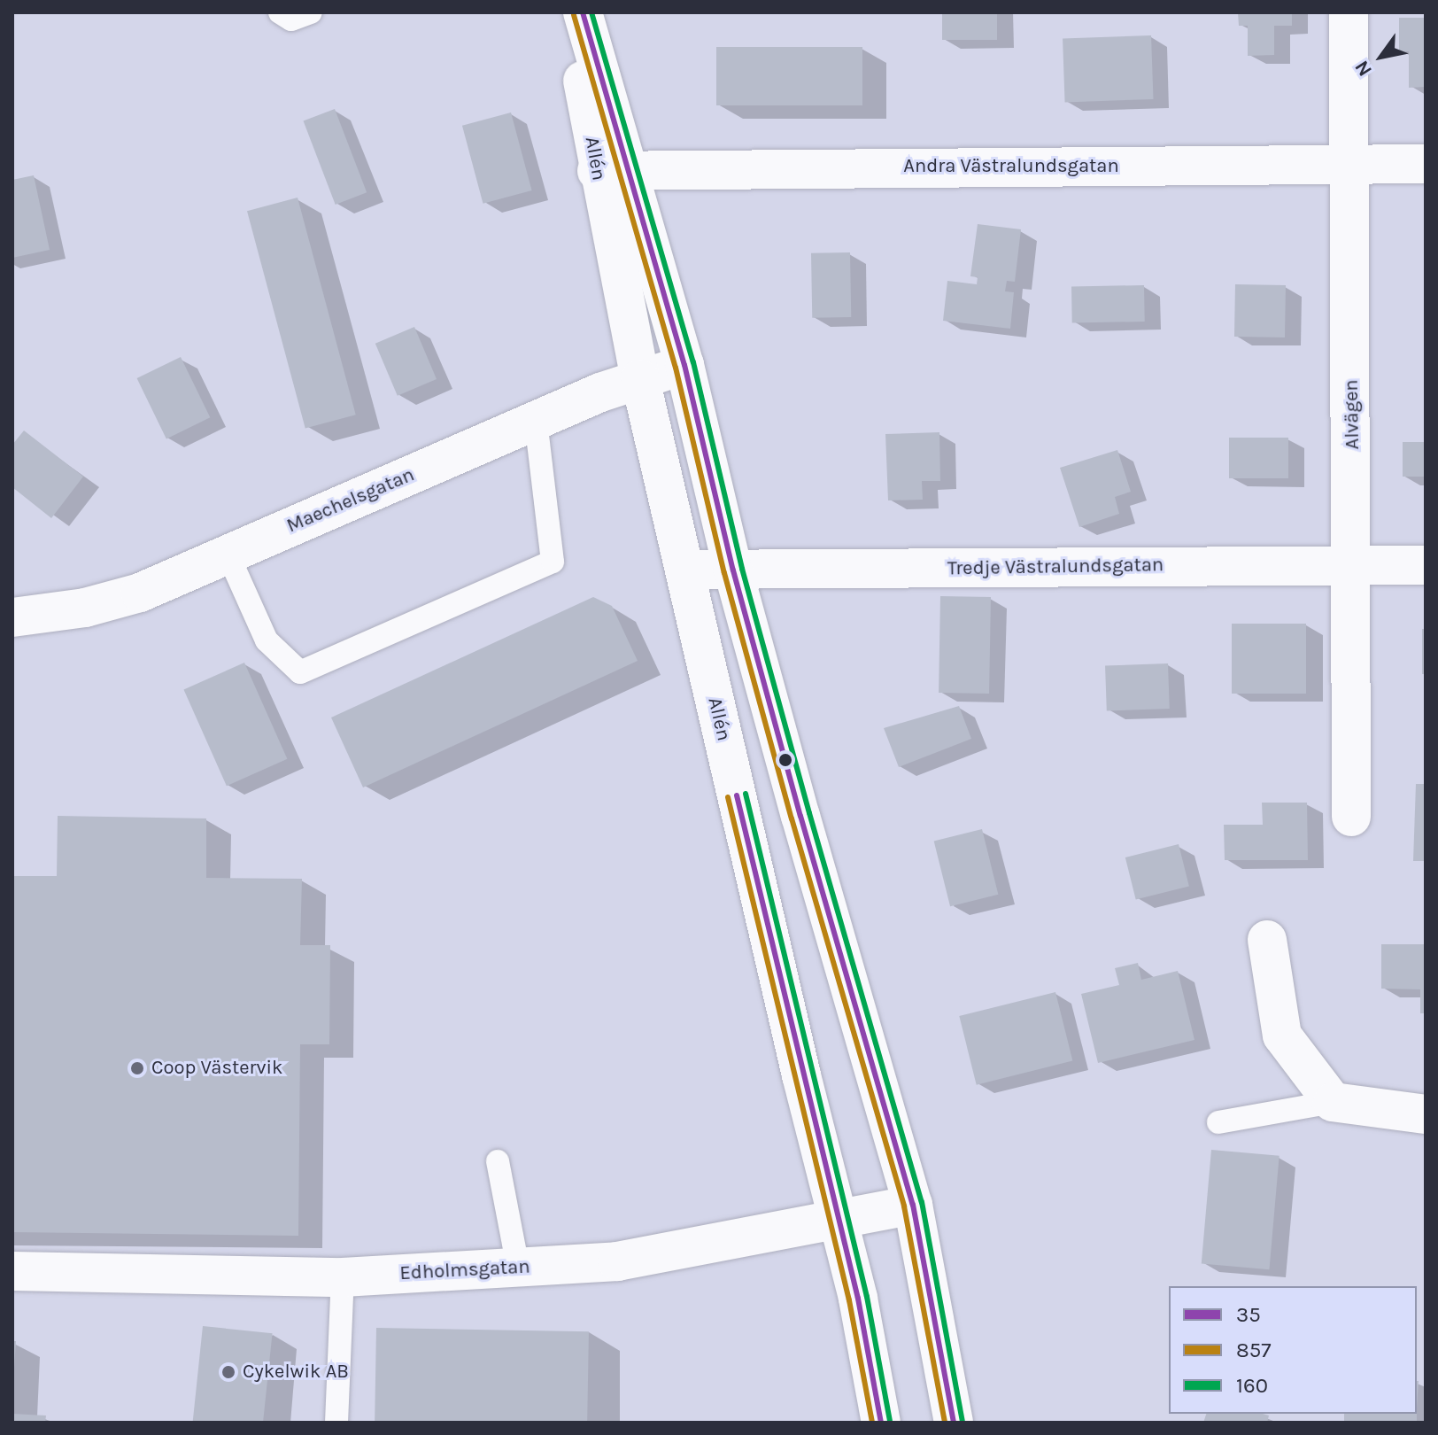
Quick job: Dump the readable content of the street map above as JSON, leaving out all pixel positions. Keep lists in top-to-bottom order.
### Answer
{
  "streets": {
    "street": [
      "Allén",
      "Andra Västralundsgatan",
      "Alvägen",
      "Maechelsgatan",
      "Tredje Västralundsgatan",
      "Edholmsgatan"
    ]
  },
  "crossings": [
    ["Allén", "Andra Västralundsgatan"],
    ["Allén", "Maechelsgatan"],
    ["Allén", "Tredje Västralundsgatan"],
    ["Allén", "Edholmsgatan"],
    ["Andra Västralundsgatan", "Alvägen"],
    ["Alvägen", "Tredje Västralundsgatan"]
  ],
  "places": ["Coop Västervik", "Cykelwik AB"],
  "lines": ["transit line 35", "transit line 160", "transit line 857"],
  "legend": ["35", "857", "160"],
  "north": "bottom left"
}
